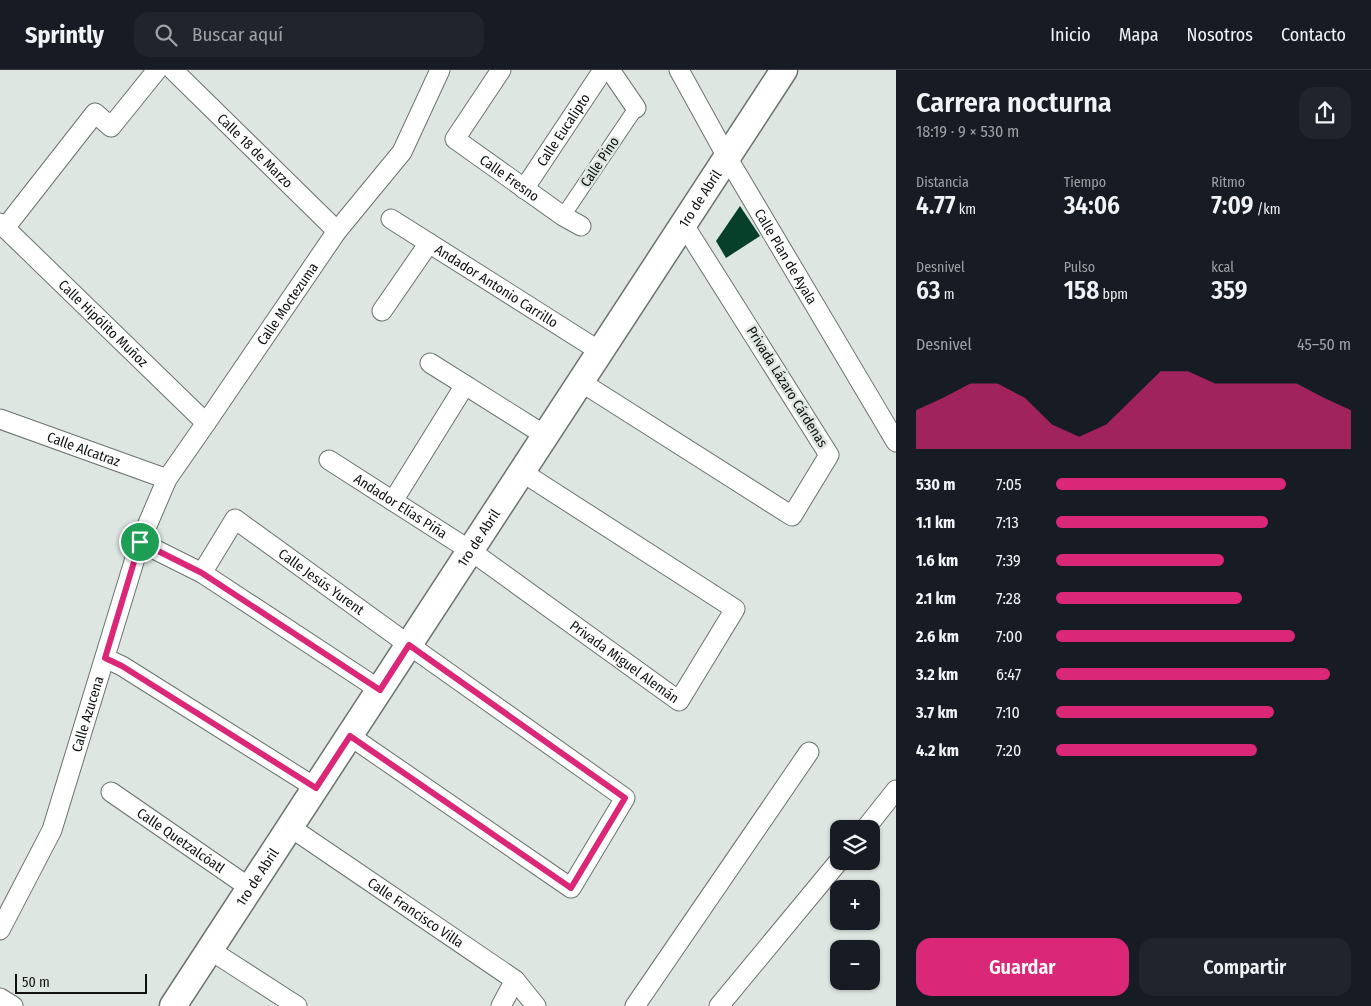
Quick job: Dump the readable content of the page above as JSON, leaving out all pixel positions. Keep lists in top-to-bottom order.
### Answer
{
  "streets": {
    "main road": ["1ro de Abril"],
    "street": [
      "Calle Eucalipto",
      "Calle 18 de Marzo",
      "Calle Pino",
      "Calle Fresno",
      "Calle Plan de Ayala",
      "Andador Antonio Carrillo",
      "Calle Moctezuma",
      "Calle Hipólito Muñoz",
      "Privada Lázaro Cárdenas",
      "Calle Alcatraz",
      "Andador Elías Piña",
      "Calle Jesús Yurent",
      "Privada Miguel Alemán",
      "Calle Azucena",
      "Calle Quetzalcóatl",
      "Calle Francisco Villa"
    ]
  },
  "crossings": [
    ["Calle Eucalipto", "Calle Fresno"],
    ["Calle 18 de Marzo", "Calle Moctezuma"],
    ["Calle Pino", "Calle Fresno"],
    ["1ro de Abril", "Calle Plan de Ayala"],
    ["1ro de Abril", "Andador Antonio Carrillo"],
    ["1ro de Abril", "Privada Lázaro Cárdenas"],
    ["1ro de Abril", "Andador Elías Piña"],
    ["1ro de Abril", "Calle Jesús Yurent"],
    ["1ro de Abril", "Privada Miguel Alemán"],
    ["1ro de Abril", "Calle Quetzalcóatl"],
    ["1ro de Abril", "Calle Francisco Villa"],
    ["Calle Moctezuma", "Calle Hipólito Muñoz"],
    ["Calle Moctezuma", "Calle Alcatraz"],
    ["Calle Moctezuma", "Calle Azucena"],
    ["Andador Elías Piña", "Privada Miguel Alemán"]
  ],
  "scale_bar": "50 m",
  "page": {
    "header": "Sprintly",
    "search": "Buscar aquí",
    "nav": [
      "Inicio",
      "Mapa",
      "Nosotros",
      "Contacto"
    ],
    "heading": ["Carrera nocturna", "18:19 · 9 × 530 m"],
    "stats": [
      ["Distancia", "4.77 km"],
      ["Tiempo", "34:06"],
      ["Ritmo", "7:09 /km"],
      ["Desnivel", "63 m"],
      ["Pulso", "158 bpm"],
      ["kcal", "359"]
    ],
    "chart": ["Desnivel", "45–50 m"],
    "list": [
      {
        "name": "530 m",
        "note": "7:05"
      },
      {
        "name": "1.1 km",
        "note": "7:13"
      },
      {
        "name": "1.6 km",
        "note": "7:39"
      },
      {
        "name": "2.1 km",
        "note": "7:28"
      },
      {
        "name": "2.6 km",
        "note": "7:00"
      },
      {
        "name": "3.2 km",
        "note": "6:47"
      },
      {
        "name": "3.7 km",
        "note": "7:10"
      },
      {
        "name": "4.2 km",
        "note": "7:20"
      }
    ],
    "map_buttons": ["+", "−"],
    "buttons": ["Guardar", "Compartir"],
    "scale": "50 m"
  }
}
